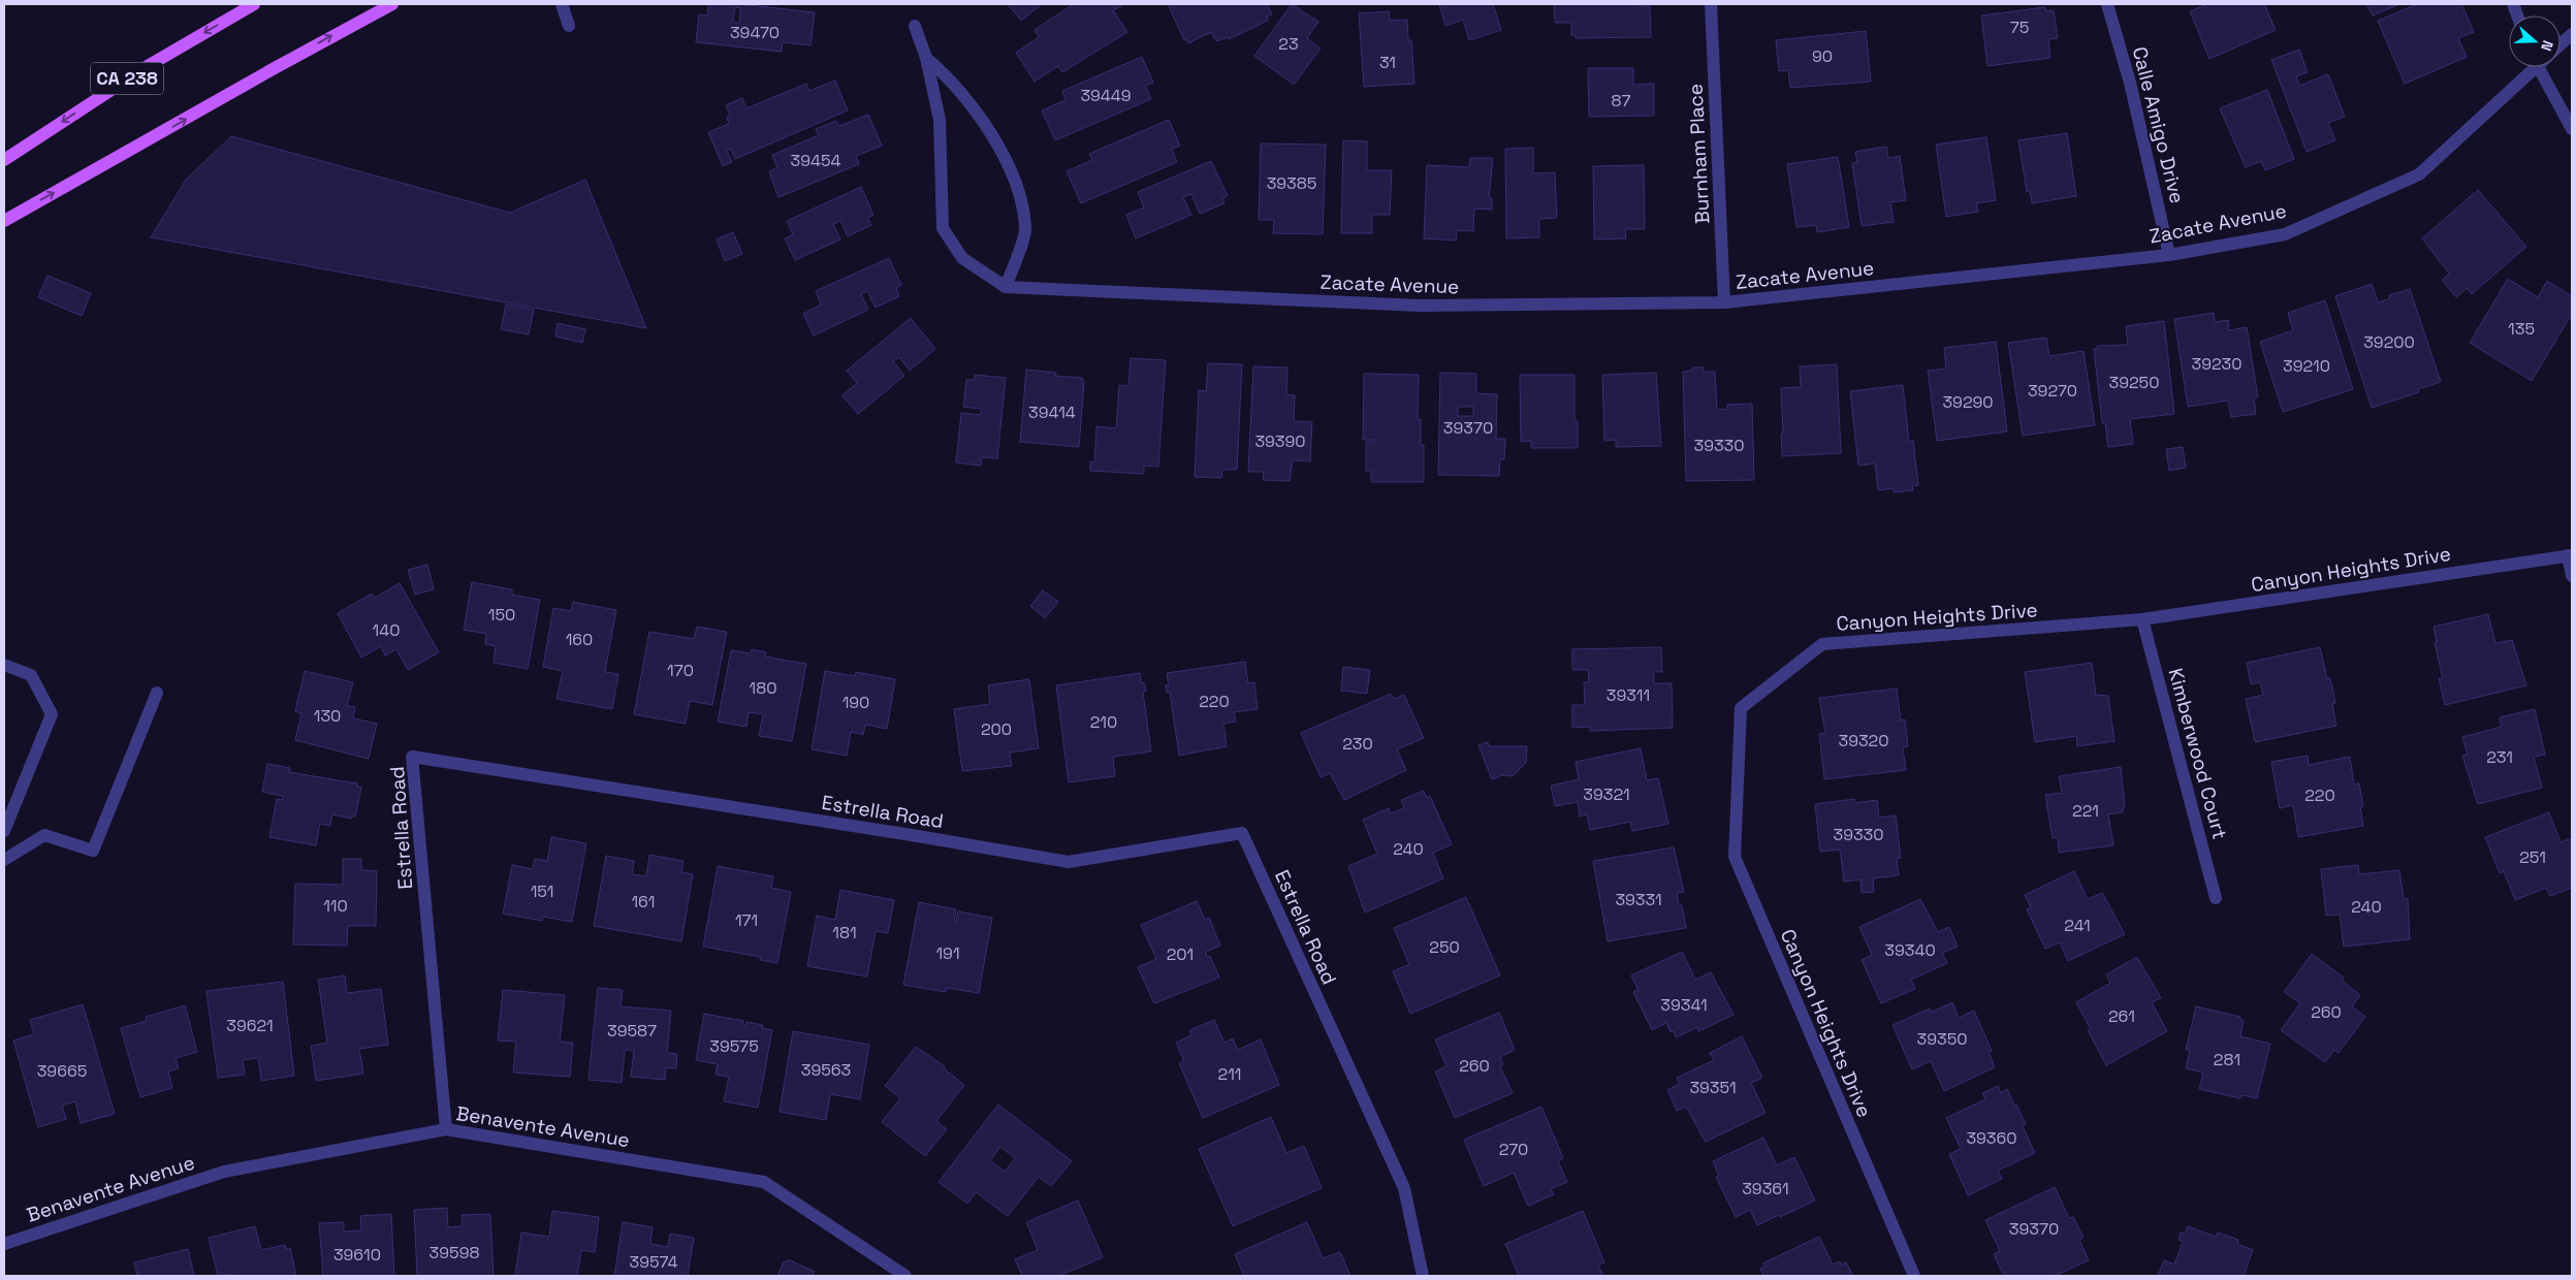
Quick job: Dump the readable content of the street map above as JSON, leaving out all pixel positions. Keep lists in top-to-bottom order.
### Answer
{
  "streets": {
    "main road": ["CA 238"],
    "street": [
      "Calle Amigo Drive",
      "Burnham Place",
      "Zacate Avenue",
      "Canyon Heights Drive",
      "Kimberwood Court",
      "Estrella Road",
      "Benavente Avenue"
    ]
  },
  "crossings": [
    ["Calle Amigo Drive", "Zacate Avenue"],
    ["Burnham Place", "Zacate Avenue"],
    ["Canyon Heights Drive", "Kimberwood Court"],
    ["Estrella Road", "Benavente Avenue"]
  ],
  "house_numbers": [
    "75",
    "39470",
    "23",
    "90",
    "31",
    "39449",
    "87",
    "39454",
    "39385",
    "135",
    "39200",
    "39230",
    "39210",
    "39250",
    "39270",
    "39290",
    "39414",
    "39370",
    "39390",
    "39330",
    "150",
    "140",
    "160",
    "170",
    "180",
    "39311",
    "220",
    "190",
    "130",
    "210",
    "200",
    "39320",
    "230",
    "231",
    "39321",
    "220",
    "221",
    "39330",
    "240",
    "251",
    "151",
    "39331",
    "161",
    "110",
    "240",
    "171",
    "241",
    "181",
    "250",
    "39340",
    "191",
    "201",
    "39341",
    "260",
    "261",
    "39621",
    "39587",
    "39350",
    "39575",
    "281",
    "260",
    "39563",
    "39665",
    "211",
    "39351",
    "39360",
    "270",
    "39361",
    "39370",
    "39598",
    "39610",
    "39574"
  ],
  "north": "right"
}
